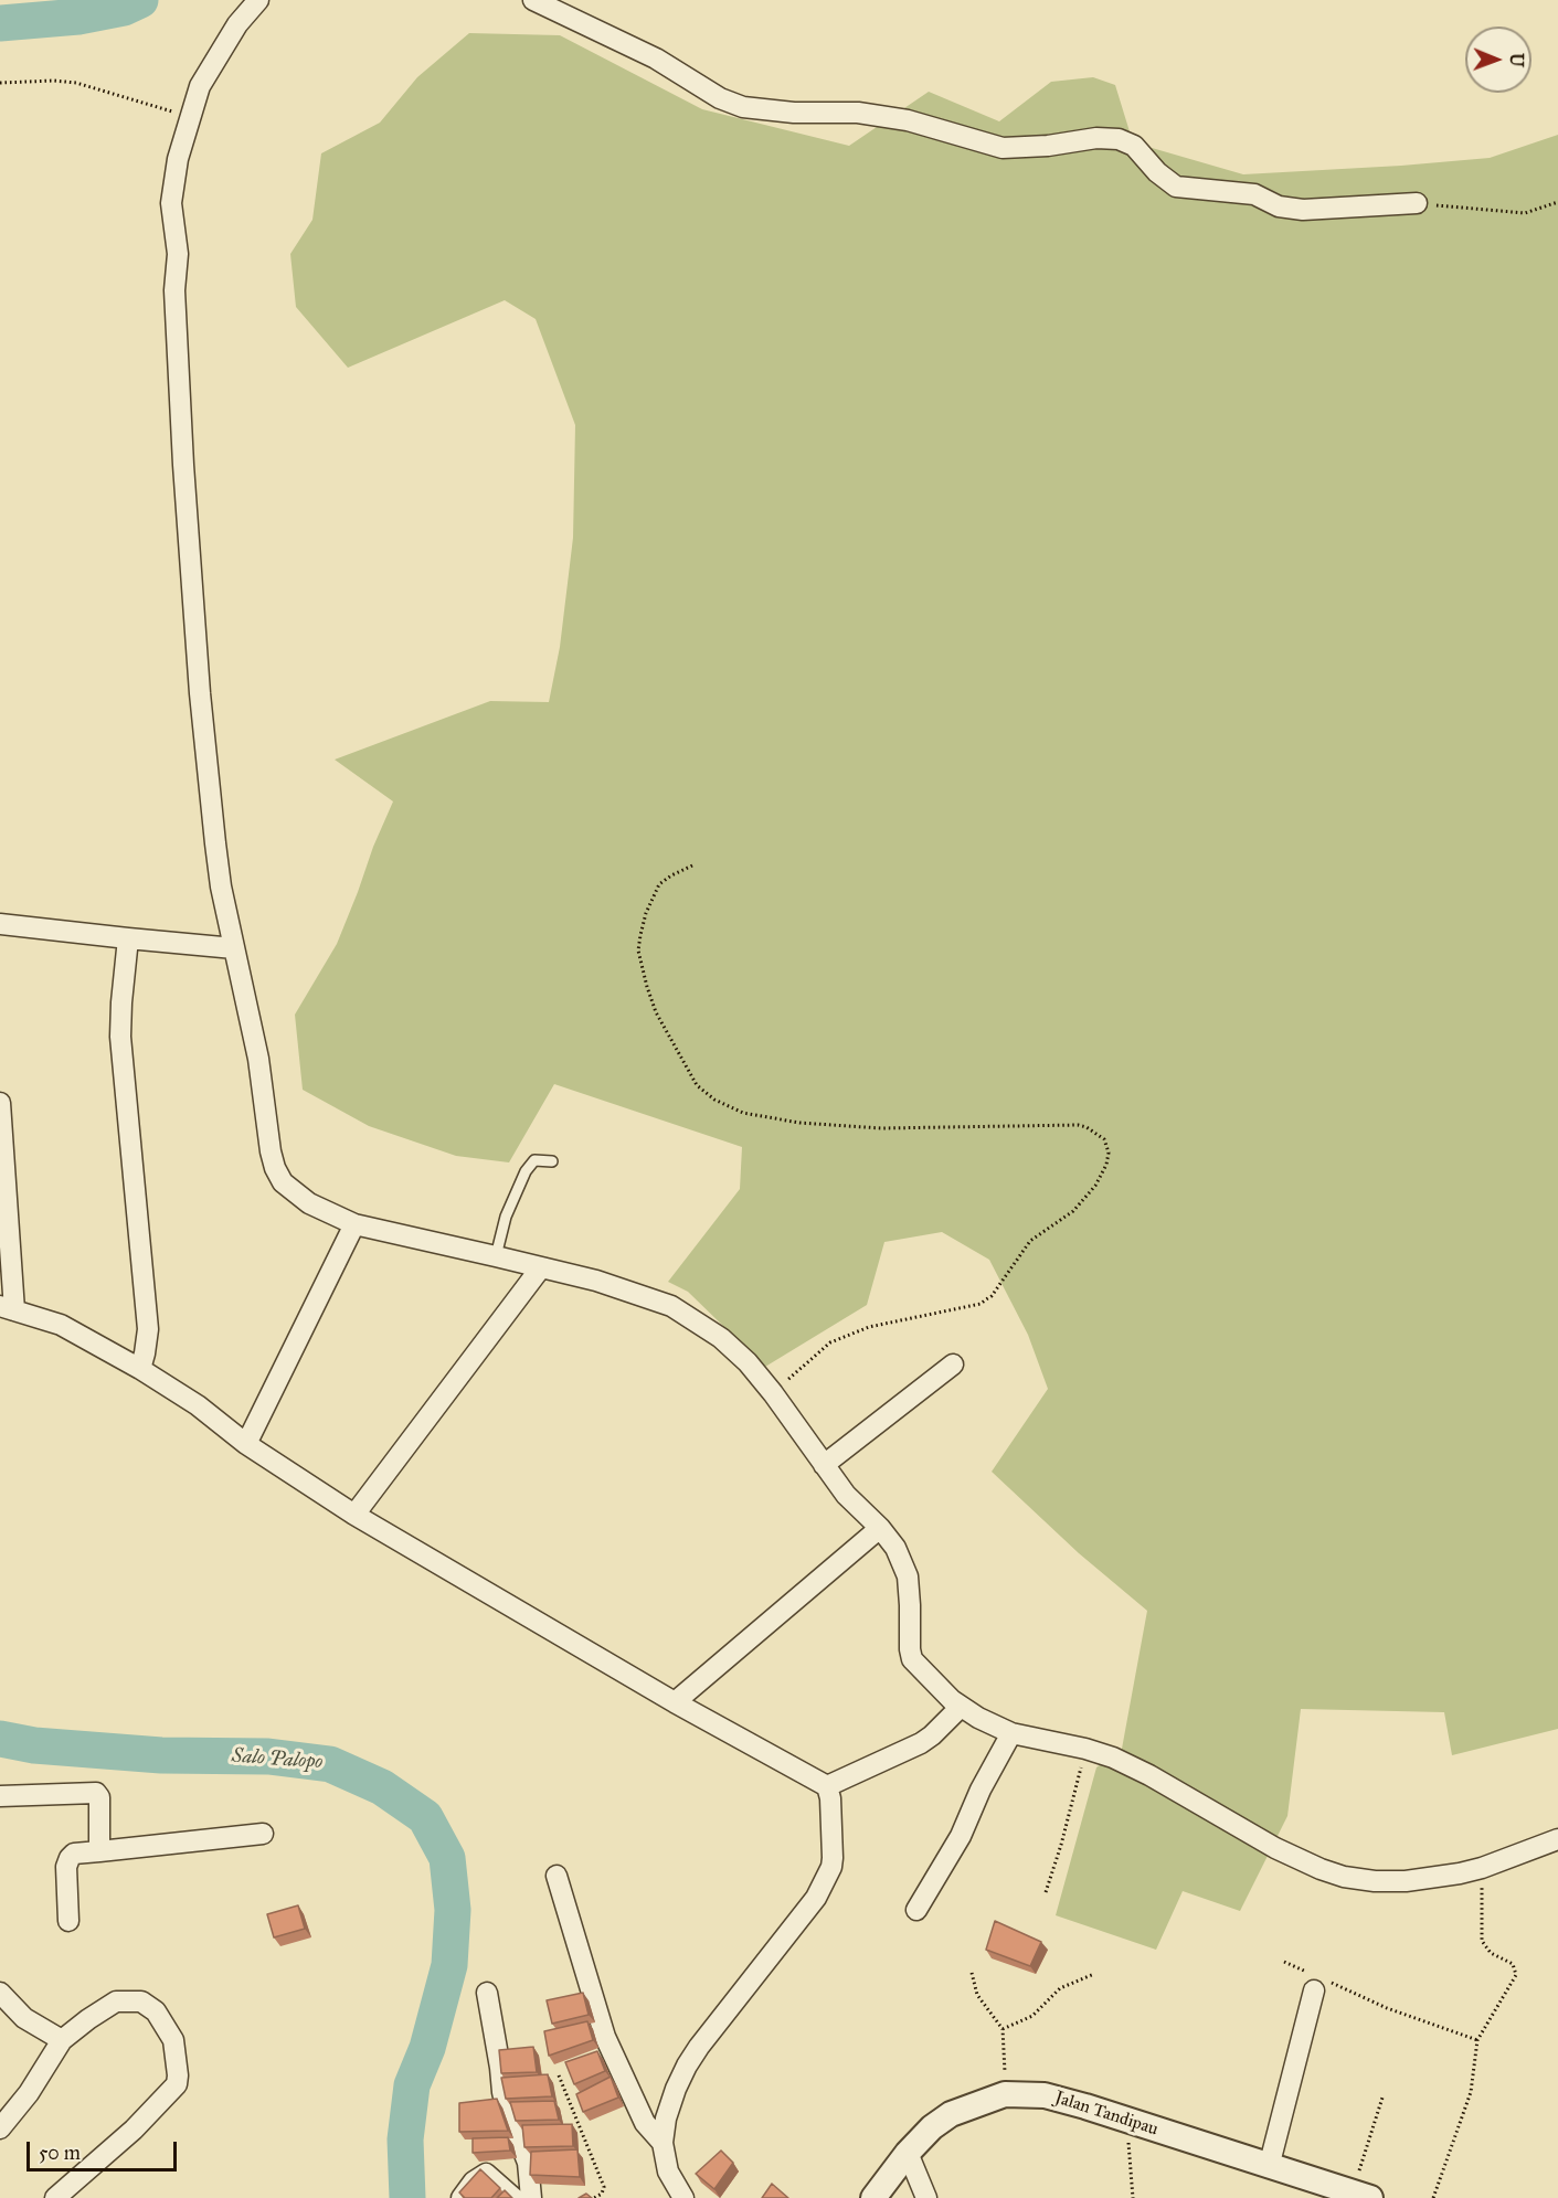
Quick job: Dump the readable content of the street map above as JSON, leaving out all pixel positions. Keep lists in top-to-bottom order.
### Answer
{
  "streets": {
    "street": ["Jalan Tandipau"]
  },
  "water": ["Salo Palopo"],
  "scale_bar": "50 m",
  "north": "right"
}
